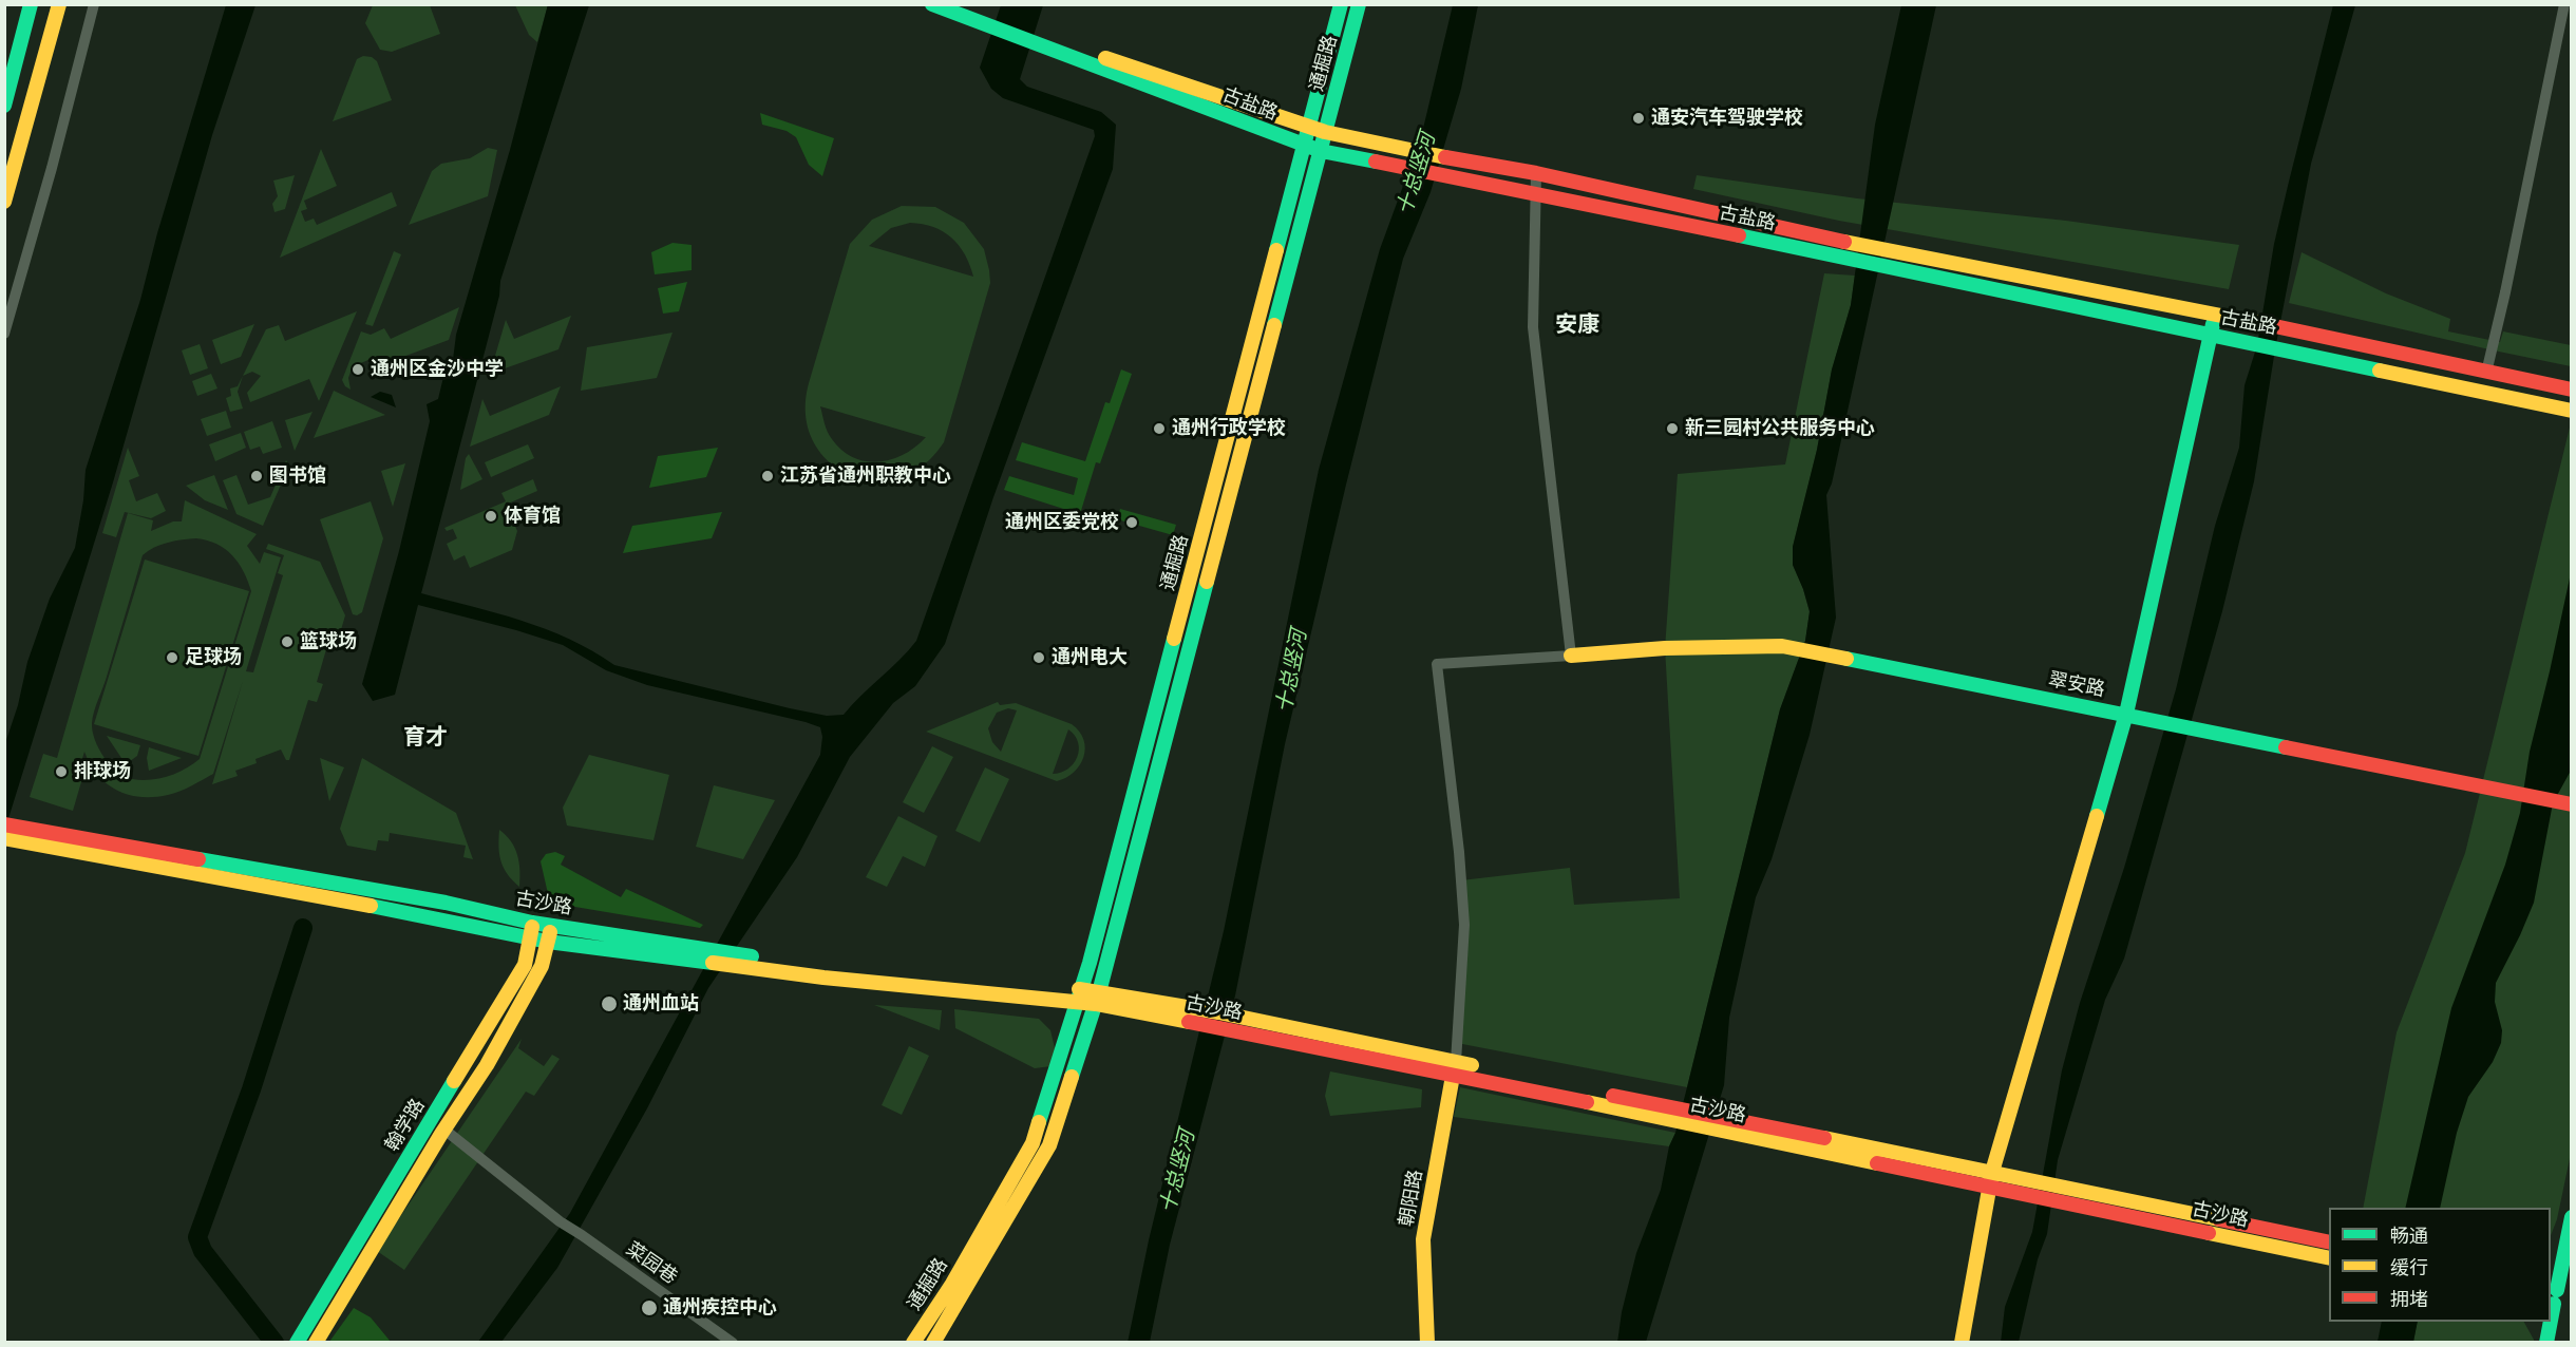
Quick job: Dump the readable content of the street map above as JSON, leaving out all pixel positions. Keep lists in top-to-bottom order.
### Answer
{
  "streets": {
    "main road": [
      "通掘路",
      "古盐路",
      "翠安路",
      "古沙路",
      "翰学路",
      "朝阳路"
    ],
    "street": ["菜园巷"]
  },
  "crossings": [
    ["通掘路", "古盐路"],
    ["通掘路", "古沙路"],
    ["古沙路", "翰学路"],
    ["古沙路", "朝阳路"],
    ["翰学路", "菜园巷"]
  ],
  "districts": ["安康", "育才"],
  "water": ["十总竖河"],
  "places": [
    "通安汽车驾驶学校",
    "通州区金沙中学",
    "通州行政学校",
    "新三园村公共服务中心",
    "图书馆",
    "江苏省通州职教中心",
    "体育馆",
    "通州区委党校",
    "篮球场",
    "足球场",
    "通州电大",
    "排球场",
    "通州血站",
    "通州疾控中心"
  ],
  "legend": ["畅通", "缓行", "拥堵"]
}
